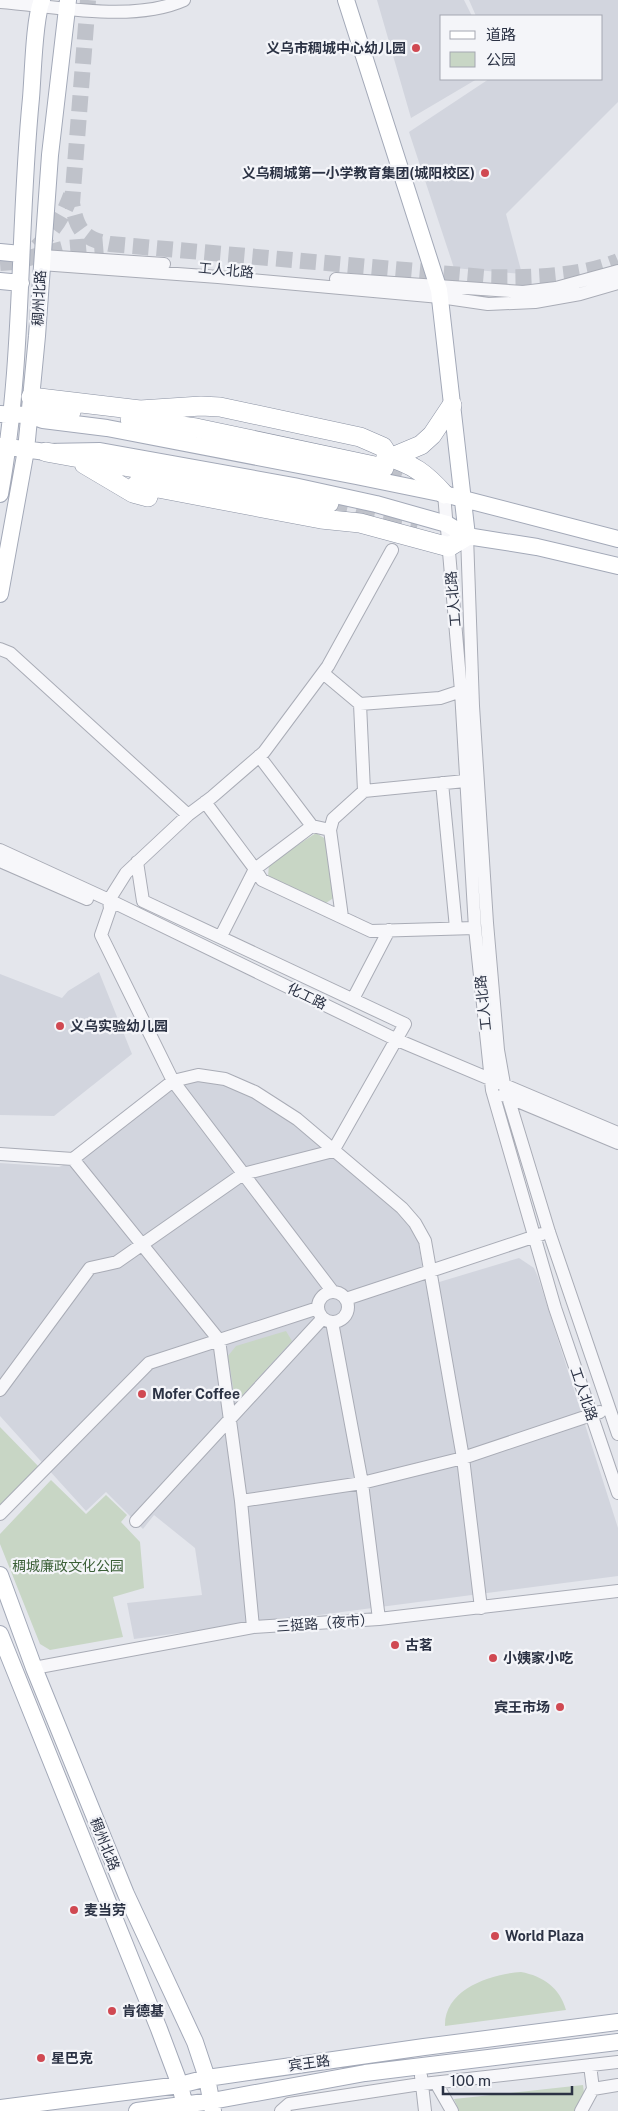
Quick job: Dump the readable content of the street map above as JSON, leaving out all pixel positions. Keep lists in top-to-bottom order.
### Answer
{
  "streets": {
    "main road": ["稠州北路", "宾王路"],
    "street": ["工人北路", "化工路", "三挺路（夜市）"]
  },
  "crossings": [
    ["工人北路", "化工路"],
    ["稠州北路", "三挺路（夜市）"],
    ["稠州北路", "宾王路"]
  ],
  "parks": ["稠城廉政文化公园"],
  "places": [
    "义乌市稠城中心幼儿园",
    "义乌稠城第一小学教育集团(城阳校区)",
    "义乌实验幼儿园",
    "Mofer Coffee",
    "古茗",
    "小姨家小吃",
    "宾王市场",
    "麦当劳",
    "World Plaza",
    "肯德基",
    "星巴克"
  ],
  "legend": ["道路", "公园"],
  "scale_bar": "100 m"
}
